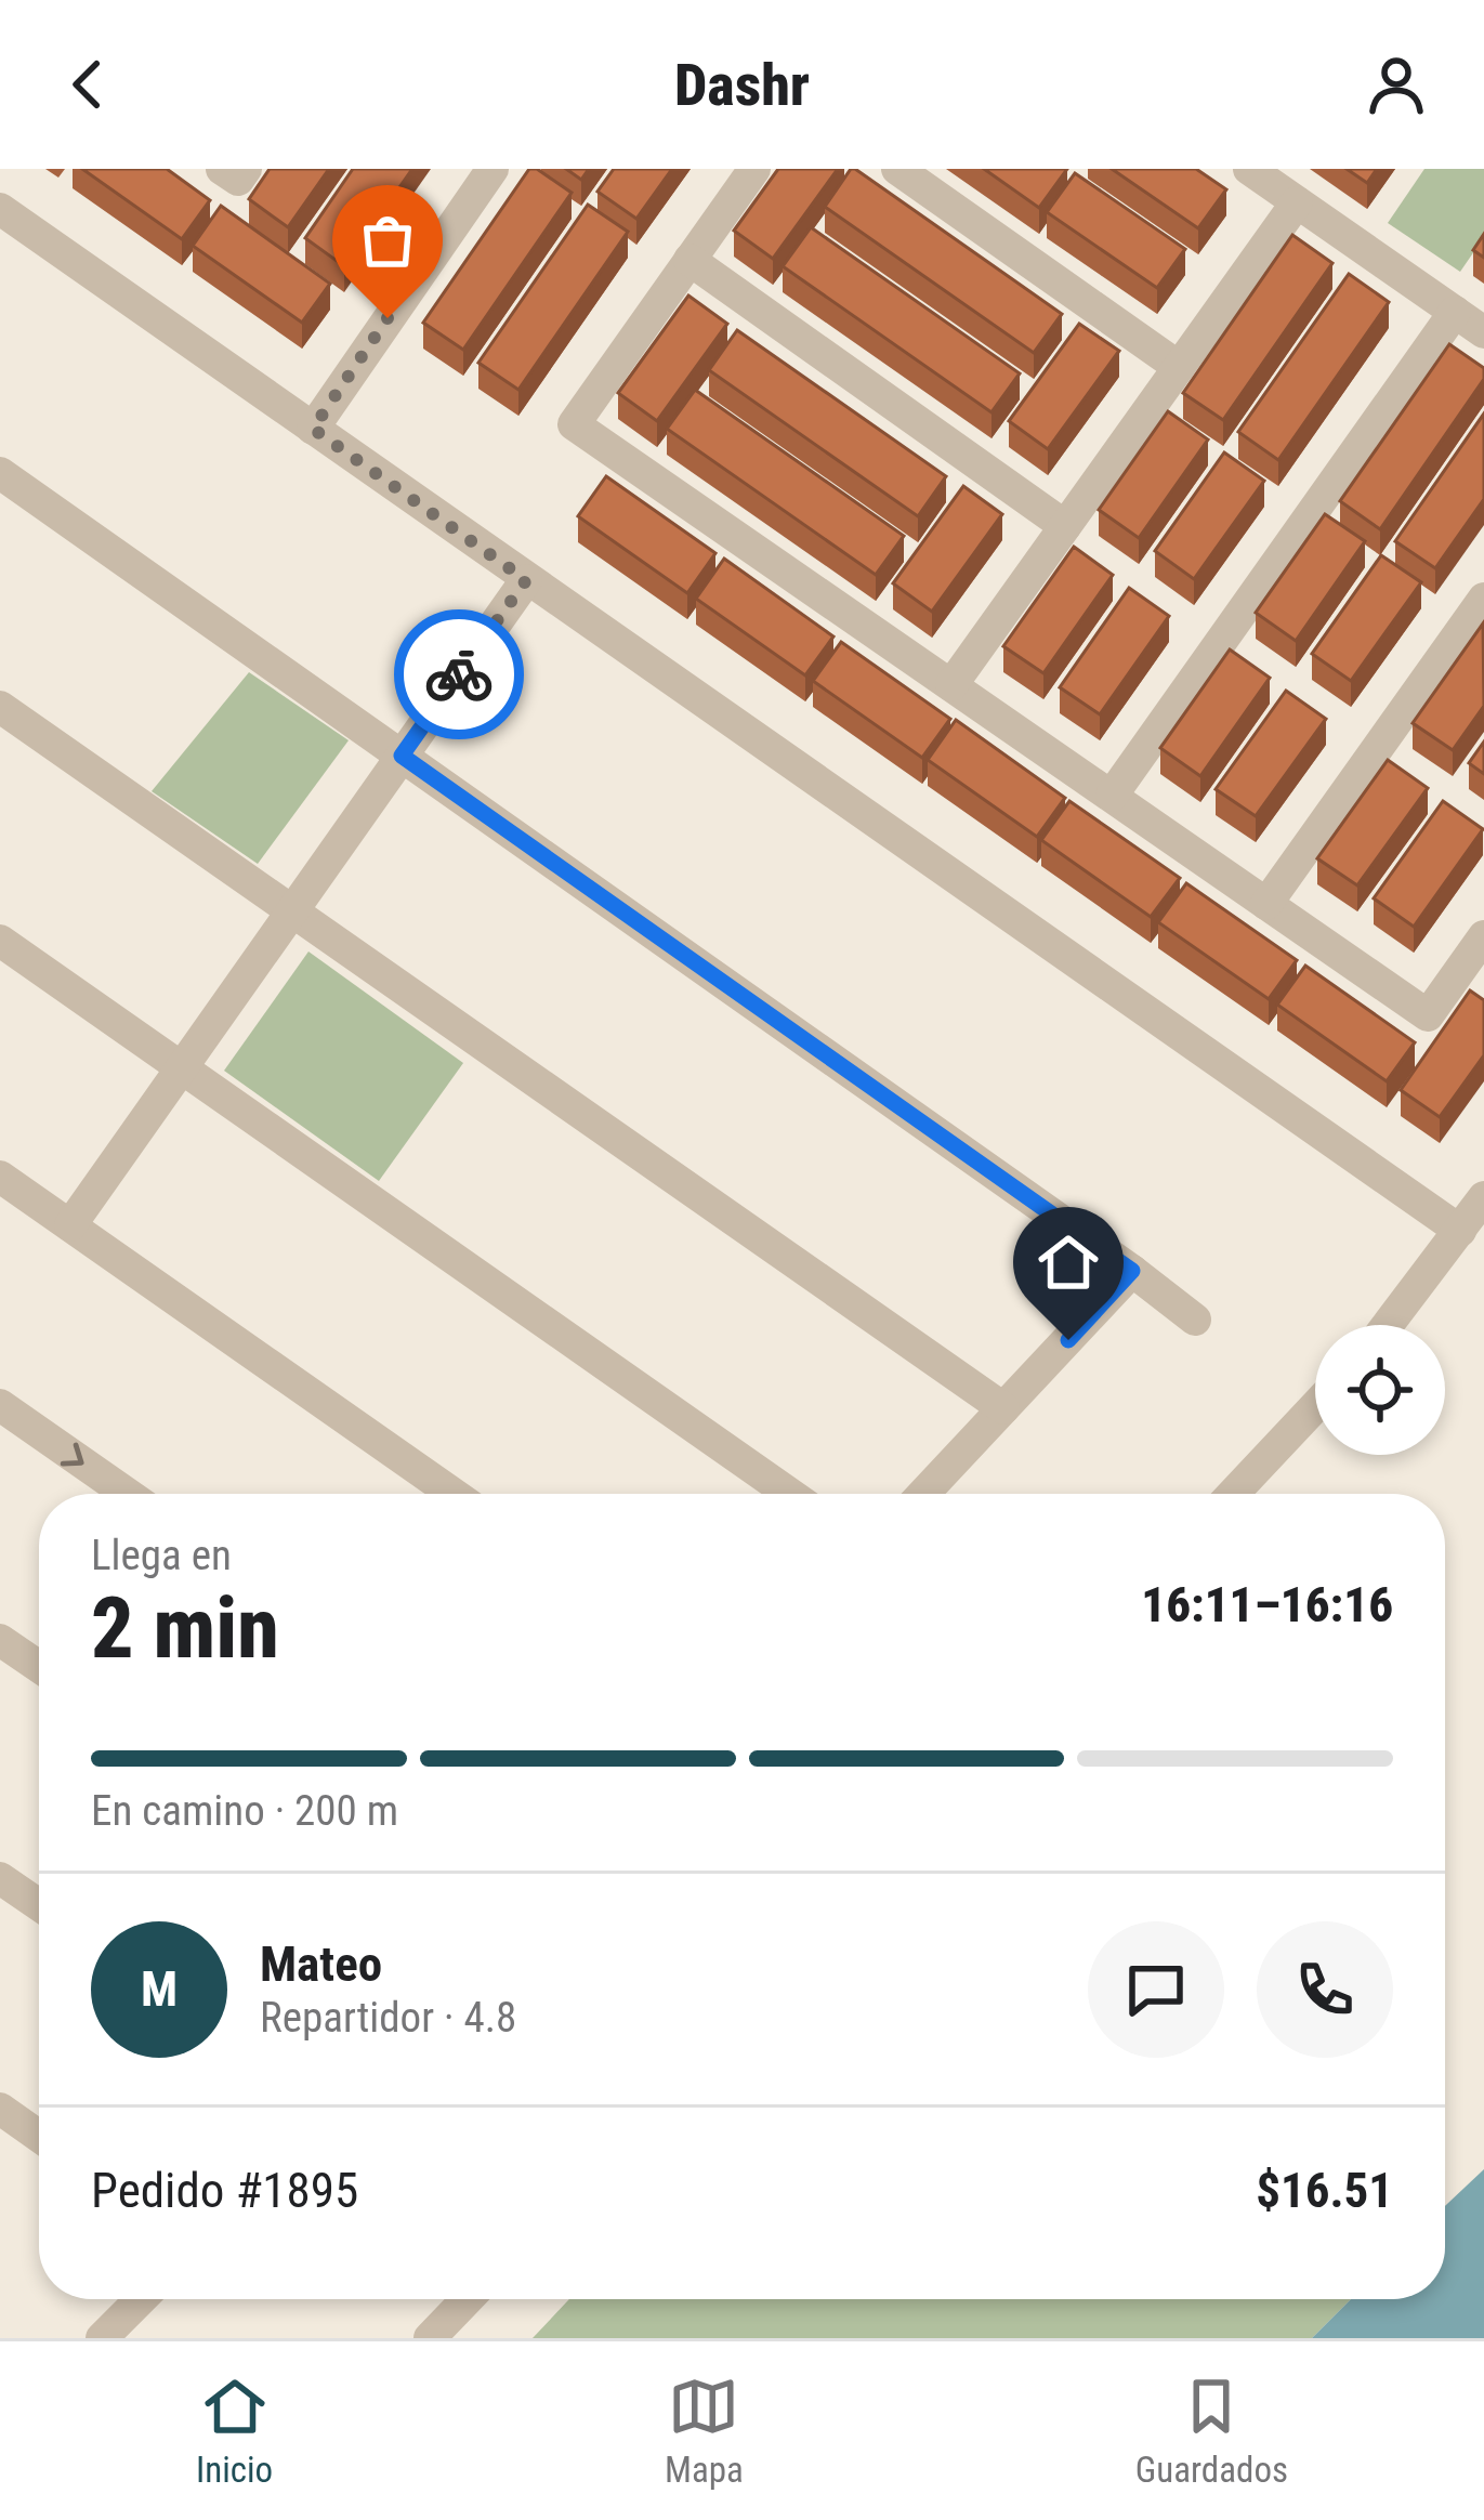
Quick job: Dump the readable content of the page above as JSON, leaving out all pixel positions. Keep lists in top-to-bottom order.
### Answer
{
  "page": {
    "header": "Dashr",
    "heading": ["2 min", "Llega en", "16:11–16:16"],
    "panel": [
      "Mateo",
      "Repartidor · 4.8",
      "Pedido #1895",
      "$16.51"
    ],
    "bar": "En camino · 200 m",
    "round": "M",
    "tabs": ["Inicio", "Mapa", "Guardados"]
  }
}
